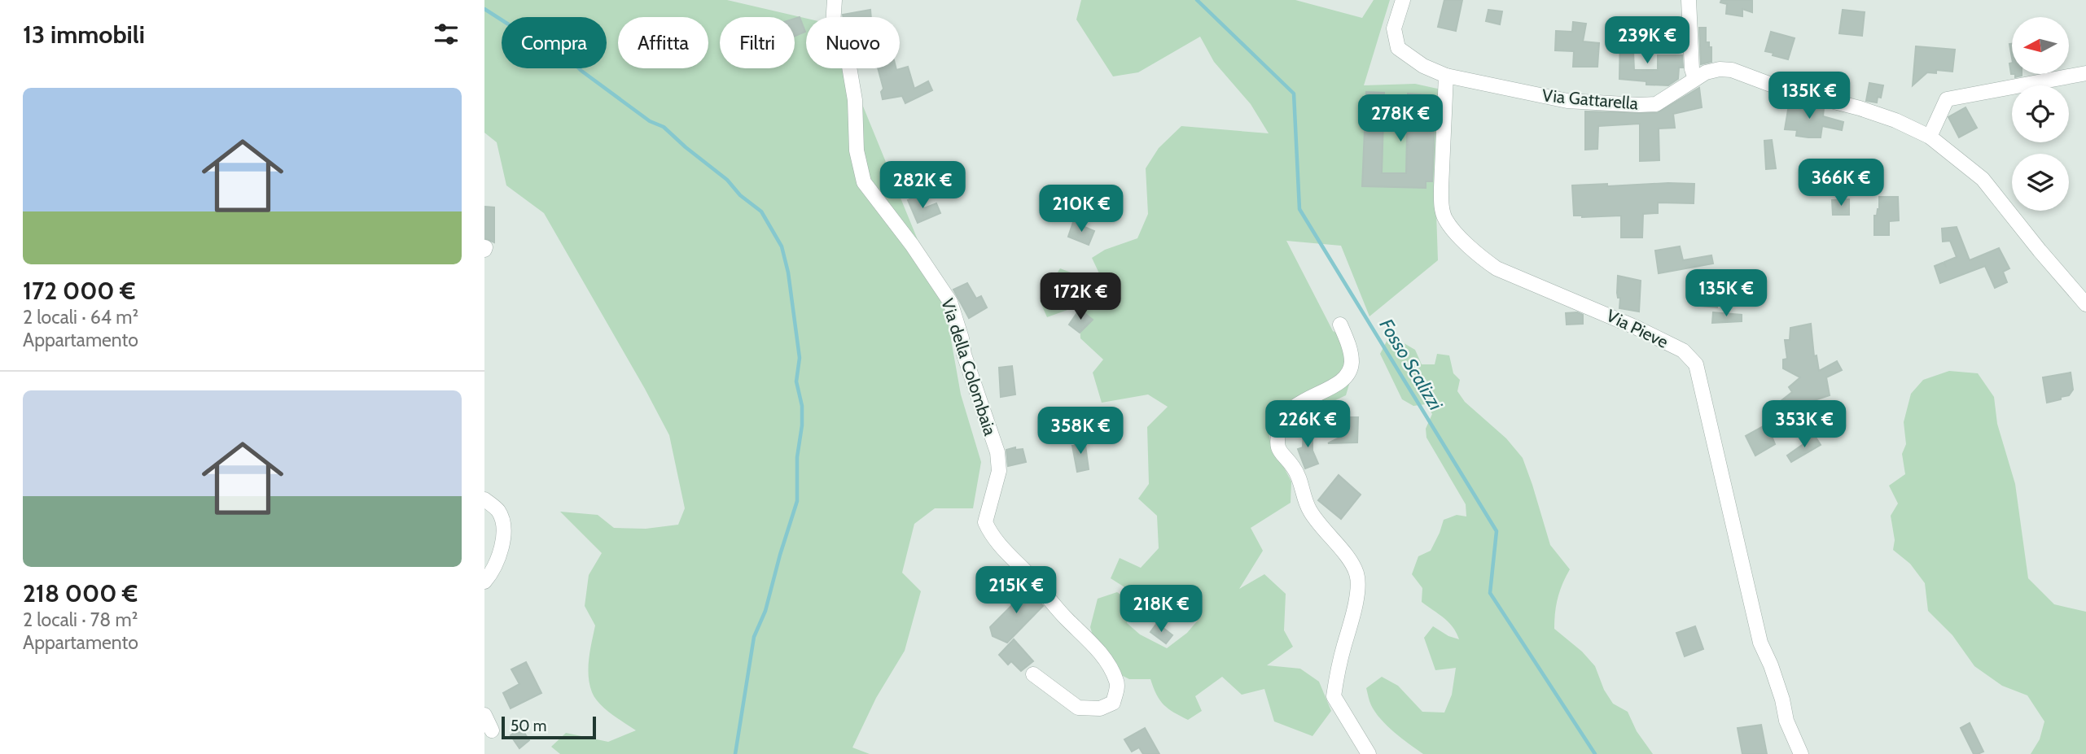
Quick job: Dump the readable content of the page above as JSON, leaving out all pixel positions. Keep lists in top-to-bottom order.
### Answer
{
  "streets": {
    "street": ["Via Gattarella", "Via Pieve", "Via della Colombaia"]
  },
  "crossings": [
    ["Via Gattarella", "Via Pieve"]
  ],
  "water": ["Fosso Scalizzi"],
  "scale_bar": "50 m",
  "north": "left",
  "page": {
    "heading": "13 immobili",
    "price": [
      "239K €",
      "135K €",
      "278K €",
      "366K €",
      "282K €",
      "210K €",
      "135K €",
      "172K €",
      "226K €",
      "353K €",
      "358K €",
      "215K €",
      "218K €"
    ],
    "chip": [
      "Compra",
      "Affitta",
      "Filtri",
      "Nuovo"
    ],
    "list": [
      {
        "name": "172 000 €",
        "note": "2 locali · 64 m² · Appartamento"
      },
      {
        "name": "218 000 €",
        "note": "2 locali · 78 m² · Appartamento"
      }
    ],
    "scale": "50 m"
  }
}
